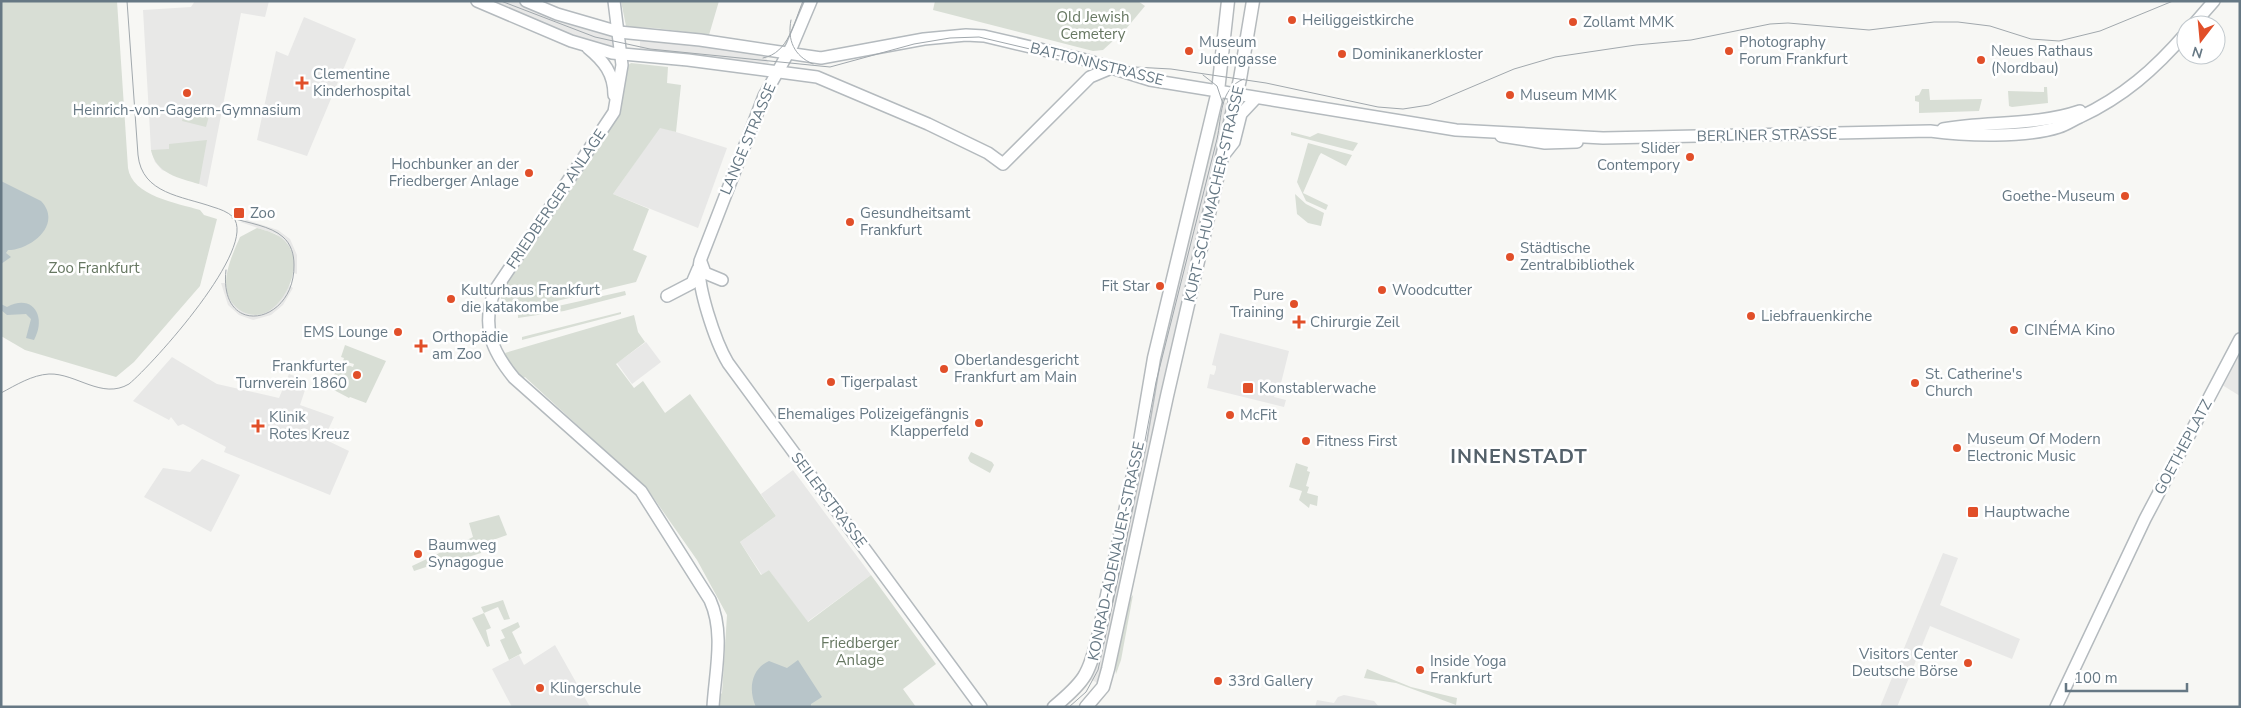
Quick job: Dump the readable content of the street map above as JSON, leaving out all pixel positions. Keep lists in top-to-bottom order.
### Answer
{
  "streets": {
    "main road": [
      "BATTONNSTRASSE",
      "BERLINER STRASSE",
      "LANGE STRASSE",
      "KURT-SCHUMACHER-STRASSE",
      "FRIEDBERGER ANLAGE",
      "GOETHEPLATZ",
      "SEILERSTRASSE",
      "KONRAD-ADENAUER-STRASSE"
    ]
  },
  "crossings": [
    ["BATTONNSTRASSE", "BERLINER STRASSE"],
    ["BATTONNSTRASSE", "LANGE STRASSE"],
    ["BATTONNSTRASSE", "KURT-SCHUMACHER-STRASSE"],
    ["BATTONNSTRASSE", "FRIEDBERGER ANLAGE"],
    ["LANGE STRASSE", "SEILERSTRASSE"],
    ["KURT-SCHUMACHER-STRASSE", "KONRAD-ADENAUER-STRASSE"]
  ],
  "districts": ["INNENSTADT"],
  "parks": ["Old Jewish Cemetery", "Zoo Frankfurt", "Friedberger Anlage"],
  "places": {
    "other": [
      "Heiliggeistkirche",
      "Zollamt MMK",
      "Museum Judengasse",
      "Photography Forum Frankfurt",
      "Dominikanerkloster",
      "Neues Rathaus (Nordbau)",
      "Heinrich-von-Gagern-Gymnasium",
      "Museum MMK",
      "Slider Contempory",
      "Hochbunker an der Friedberger Anlage",
      "Goethe-Museum",
      "Gesundheitsamt Frankfurt",
      "Städtische Zentralbibliothek",
      "Fit Star",
      "Woodcutter",
      "Kulturhaus Frankfurt die katakombe",
      "Pure Training",
      "Liebfrauenkirche",
      "CINÉMA Kino",
      "EMS Lounge",
      "Oberlandesgericht Frankfurt am Main",
      "Frankfurter Turnverein 1860",
      "Tigerpalast",
      "St. Catherine's Church",
      "McFit",
      "Ehemaliges Polizeigefängnis Klapperfeld",
      "Fitness First",
      "Museum Of Modern Electronic Music",
      "Baumweg Synagogue",
      "Visitors Center Deutsche Börse",
      "Inside Yoga Frankfurt",
      "33rd Gallery",
      "Klingerschule"
    ],
    "health": [
      "Clementine Kinderhospital",
      "Chirurgie Zeil",
      "Orthopädie am Zoo",
      "Klinik Rotes Kreuz"
    ],
    "transit": ["Zoo", "Konstablerwache", "Hauptwache"]
  },
  "scale_bar": "100 m",
  "north": "bottom"
}
